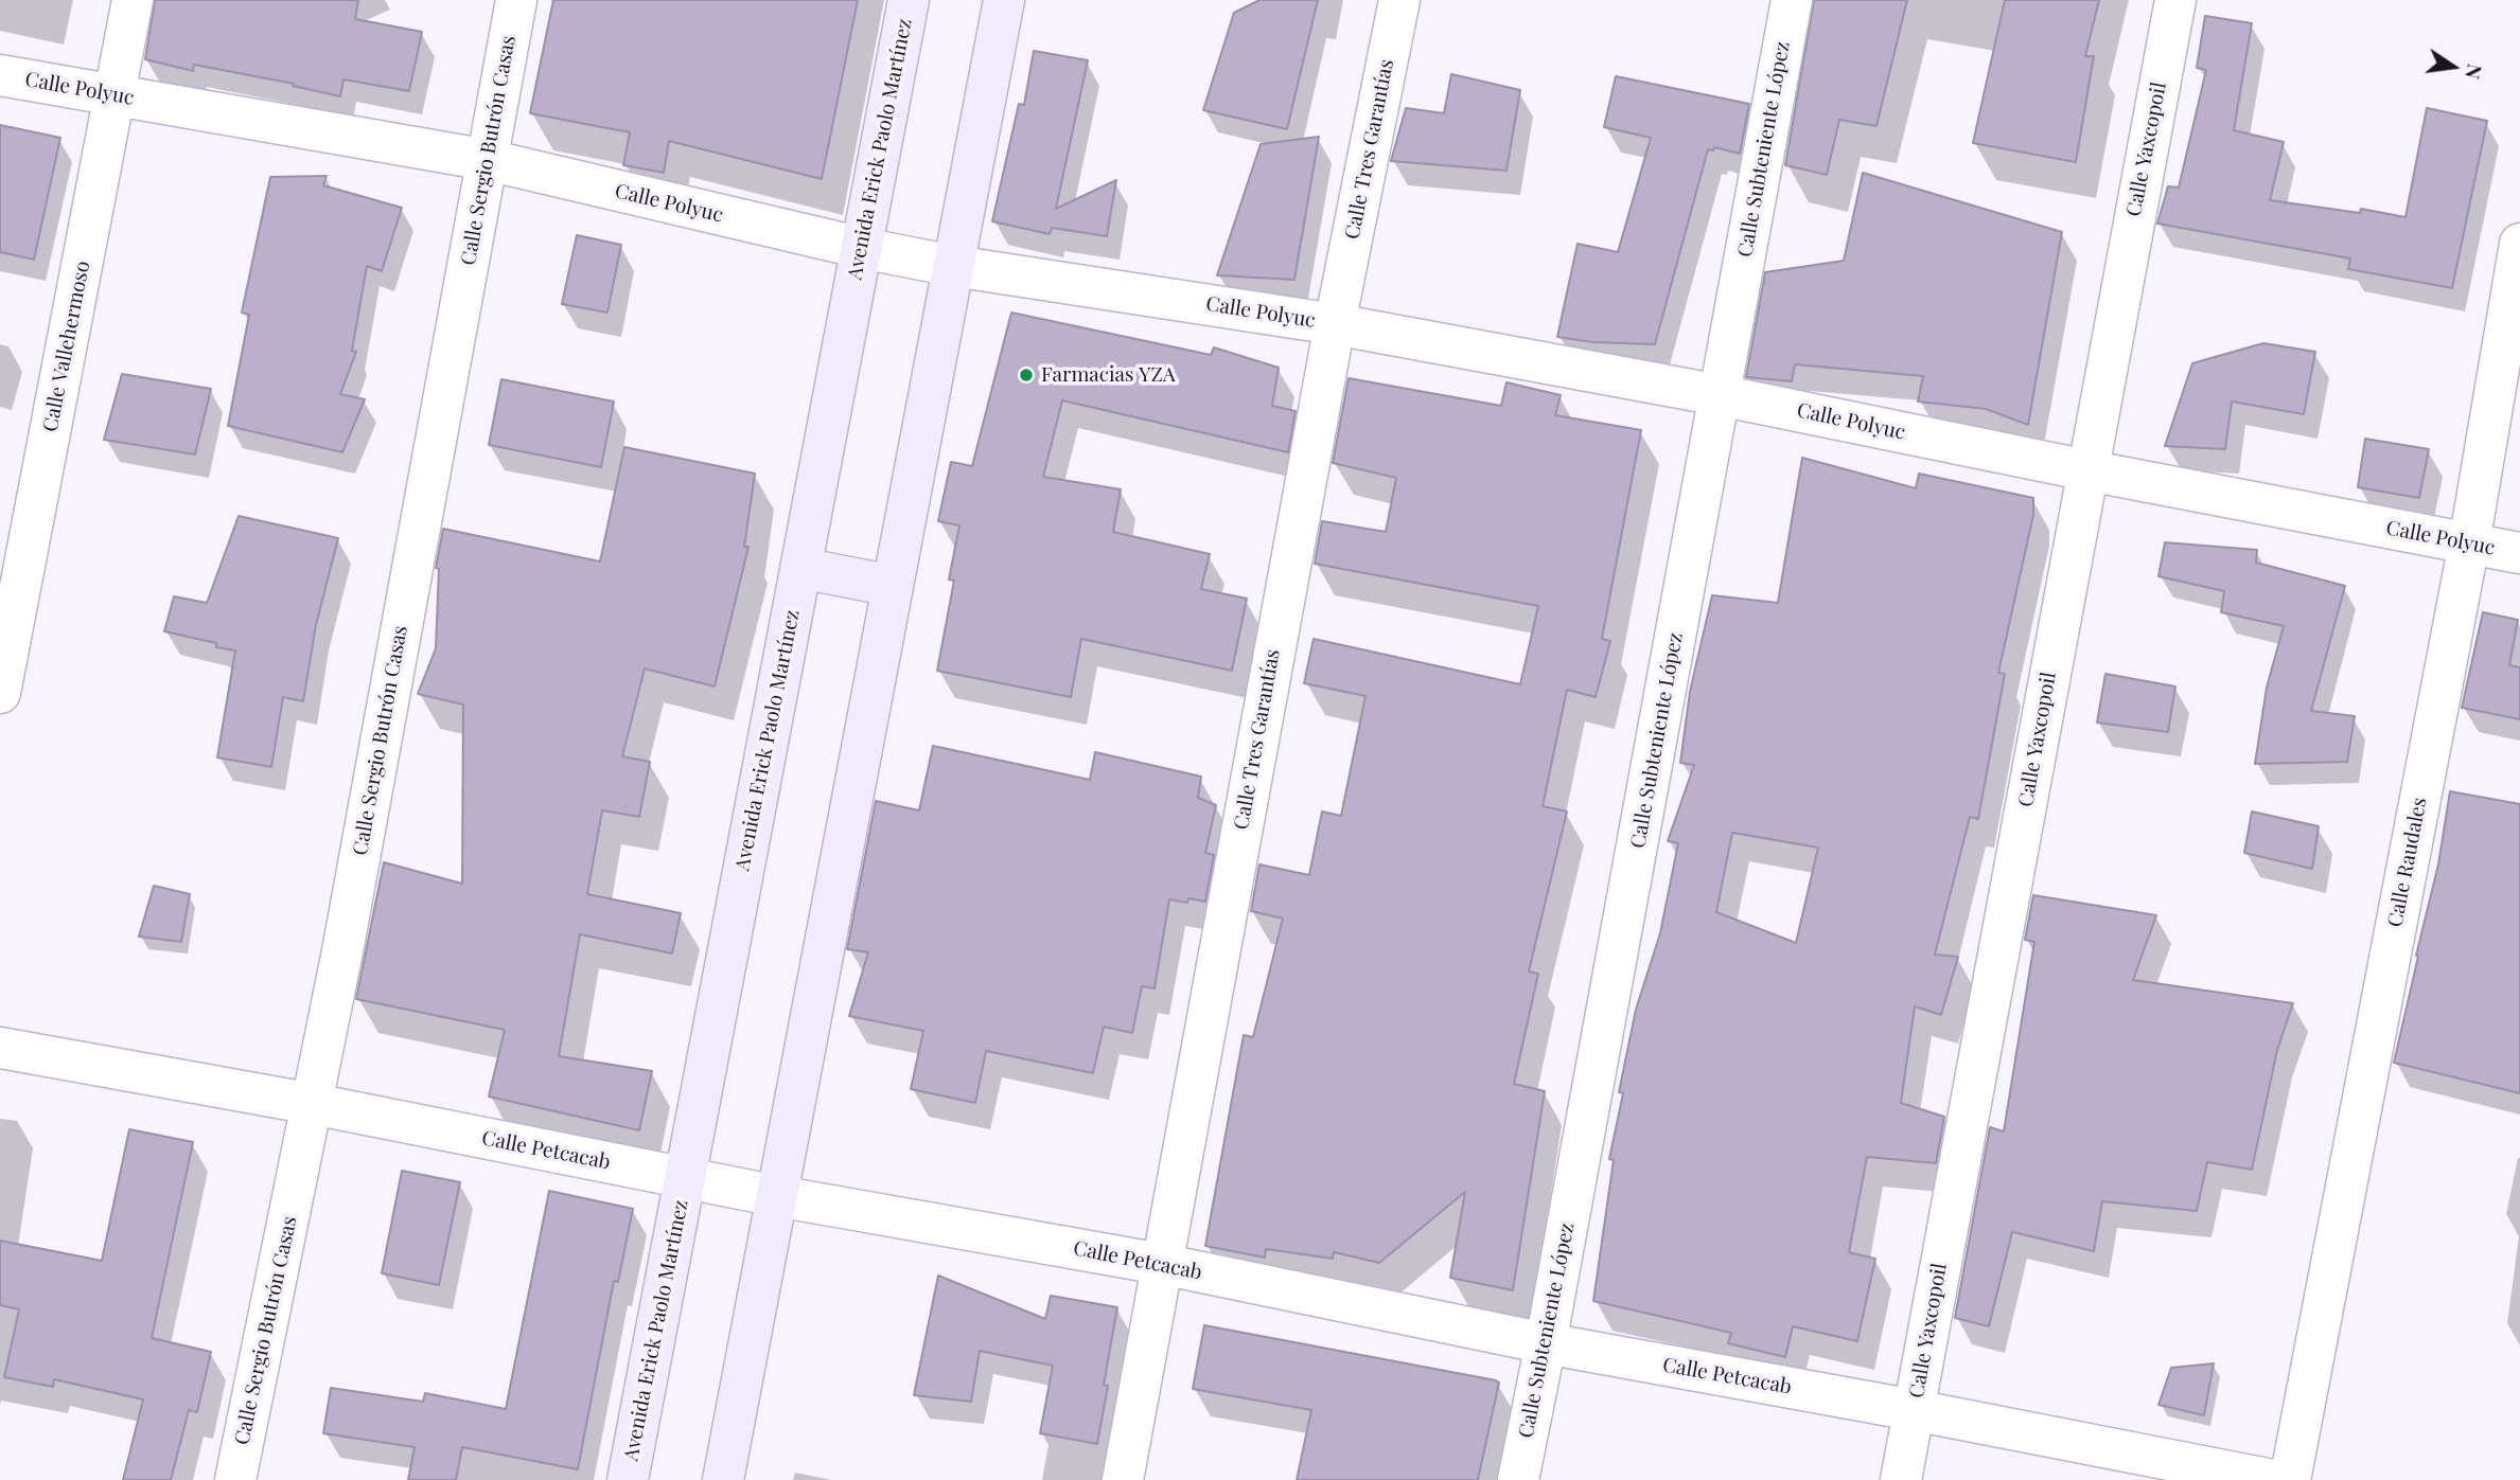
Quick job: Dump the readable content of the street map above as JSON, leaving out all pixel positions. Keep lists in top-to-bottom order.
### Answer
{
  "streets": {
    "main road": ["Avenida Erick Paolo Martínez"],
    "street": [
      "Calle Polyuc",
      "Calle Tres Garantías",
      "Calle Subteniente López",
      "Calle Yaxcopoil",
      "Calle Sergio Butrón Casas",
      "Calle Vallehermoso",
      "Calle Raudales",
      "Calle Petcacab"
    ]
  },
  "crossings": [
    ["Calle Polyuc", "Avenida Erick Paolo Martínez"],
    ["Calle Polyuc", "Calle Tres Garantías"],
    ["Calle Polyuc", "Calle Subteniente López"],
    ["Calle Polyuc", "Calle Yaxcopoil"],
    ["Calle Polyuc", "Calle Sergio Butrón Casas"],
    ["Calle Polyuc", "Calle Vallehermoso"],
    ["Calle Polyuc", "Calle Raudales"],
    ["Avenida Erick Paolo Martínez", "Calle Petcacab"],
    ["Calle Tres Garantías", "Calle Petcacab"],
    ["Calle Subteniente López", "Calle Petcacab"],
    ["Calle Yaxcopoil", "Calle Petcacab"],
    ["Calle Sergio Butrón Casas", "Calle Petcacab"]
  ],
  "places": ["Farmacias YZA"],
  "north": "right"
}
